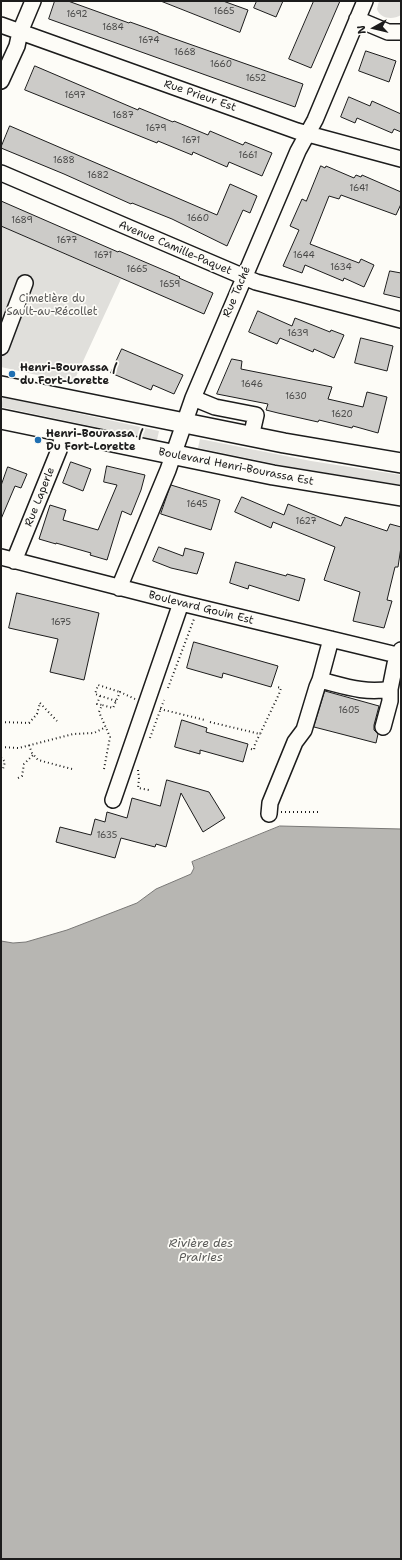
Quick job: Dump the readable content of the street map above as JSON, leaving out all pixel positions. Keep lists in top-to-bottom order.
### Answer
{
  "streets": {
    "main road": ["Boulevard Henri-Bourassa Est"],
    "street": [
      "Rue Prieur Est",
      "Avenue Camille-Paquet",
      "Rue Taché",
      "Rue Laperle",
      "Boulevard Gouin Est"
    ]
  },
  "crossings": [
    ["Rue Prieur Est", "Rue Taché"],
    ["Avenue Camille-Paquet", "Rue Taché"],
    ["Rue Taché", "Boulevard Henri-Bourassa Est"],
    ["Rue Taché", "Boulevard Gouin Est"],
    ["Boulevard Henri-Bourassa Est", "Rue Laperle"],
    ["Rue Laperle", "Boulevard Gouin Est"]
  ],
  "water": ["Rivière des Prairies"],
  "parks": ["Cimetière du Sault-au-Récollet"],
  "places": ["Henri-Bourassa / du Fort-Lorette", "Henri-Bourassa / Du Fort-Lorette"],
  "house_numbers": [
    "1665",
    "1692",
    "1684",
    "1674",
    "1668",
    "1660",
    "1652",
    "1697",
    "1687",
    "1679",
    "1671",
    "1661",
    "1688",
    "1682",
    "1641",
    "1660",
    "1689",
    "1677",
    "1671",
    "1644",
    "1634",
    "1665",
    "1659",
    "1639",
    "1646",
    "1630",
    "1620",
    "1645",
    "1627",
    "1675",
    "1605",
    "1635"
  ],
  "north": "left"
}
